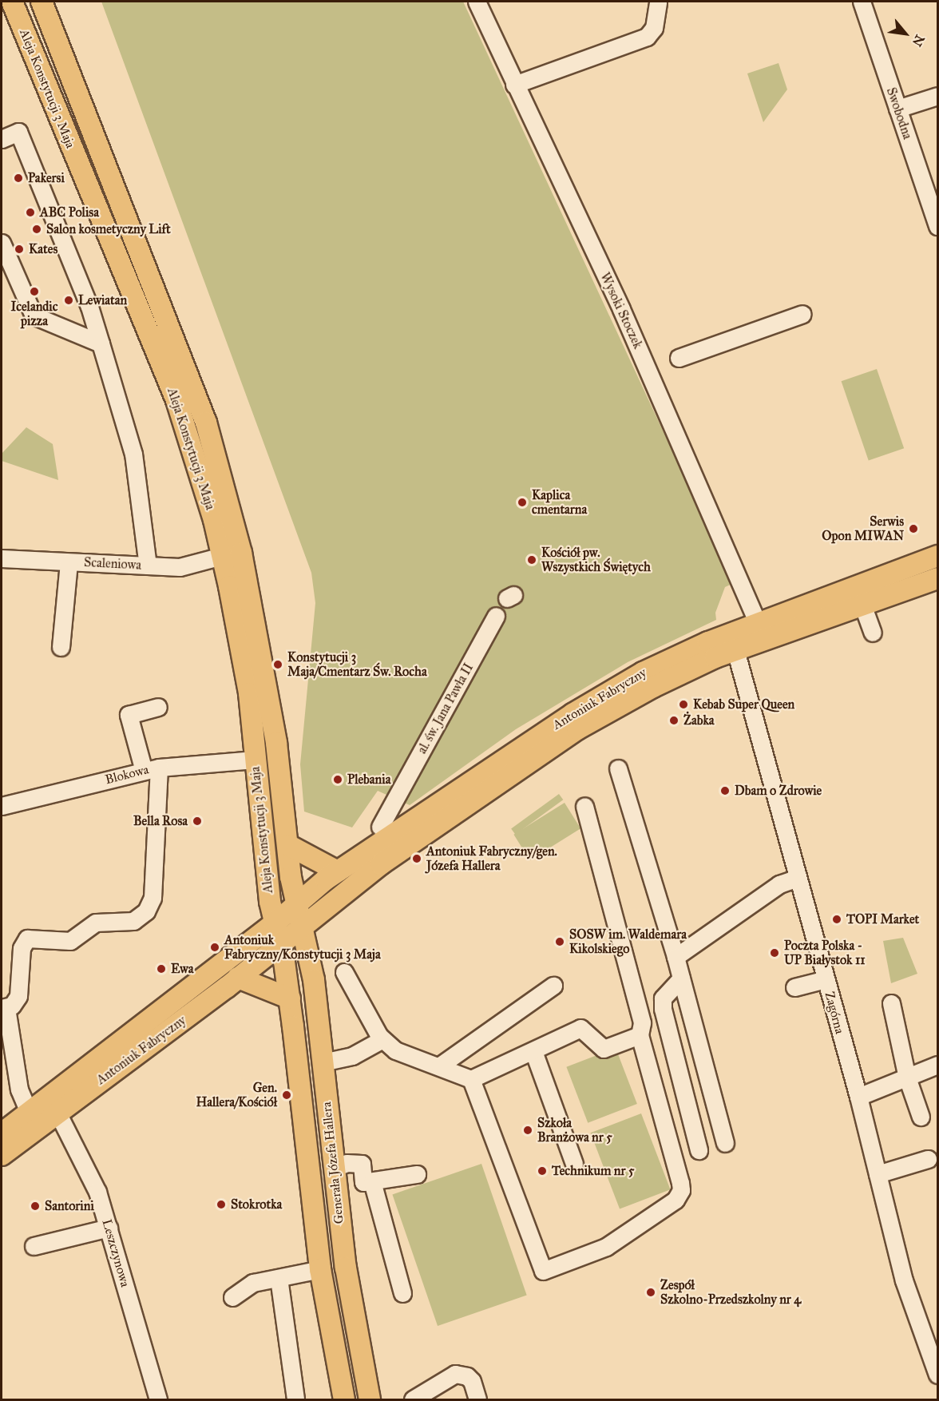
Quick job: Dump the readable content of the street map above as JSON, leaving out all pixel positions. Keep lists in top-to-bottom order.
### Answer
{
  "streets": {
    "main road": ["Aleja Konstytucji 3 Maja", "Antoniuk Fabryczny", "Generała Józefa Hallera"],
    "street": [
      "Swobodna",
      "Wysoki Stoczek",
      "Scaleniowa",
      "al. św. Jana Pawła II",
      "Blokowa",
      "Zagórna",
      "Leszczynowa"
    ]
  },
  "crossings": [
    ["Aleja Konstytucji 3 Maja", "Scaleniowa"],
    ["Aleja Konstytucji 3 Maja", "Antoniuk Fabryczny"],
    ["Aleja Konstytucji 3 Maja", "Blokowa"],
    ["Aleja Konstytucji 3 Maja", "Generała Józefa Hallera"],
    ["Wysoki Stoczek", "Antoniuk Fabryczny"],
    ["Antoniuk Fabryczny", "Zagórna"],
    ["Antoniuk Fabryczny", "Generała Józefa Hallera"],
    ["Antoniuk Fabryczny", "Leszczynowa"]
  ],
  "places": [
    "Pakersi",
    "ABC Polisa",
    "Salon kosmetyczny Lift",
    "Kates",
    "Icelandic pizza",
    "Lewiatan",
    "Kaplica cmentarna",
    "Serwis Opon MIWAN",
    "Kościół pw. Wszystkich Świętych",
    "Konstytucji 3 Maja/Cmentarz Św. Rocha",
    "Kebab Super Queen",
    "Żabka",
    "Plebania",
    "Dbam o Zdrowie",
    "Bella Rosa",
    "Antoniuk Fabryczny/gen. Józefa Hallera",
    "TOPI Market",
    "SOSW im. Waldemara Kikolskiego",
    "Antoniuk Fabryczny/Konstytucji 3 Maja",
    "Poczta Polska - UP Białystok 11",
    "Ewa",
    "Gen. Hallera/Kościół",
    "Szkoła Branżowa nr 5",
    "Technikum nr 5",
    "Stokrotka",
    "Santorini",
    "Zespół Szkolno-Przedszkolny nr 4"
  ],
  "north": "bottom right"
}
